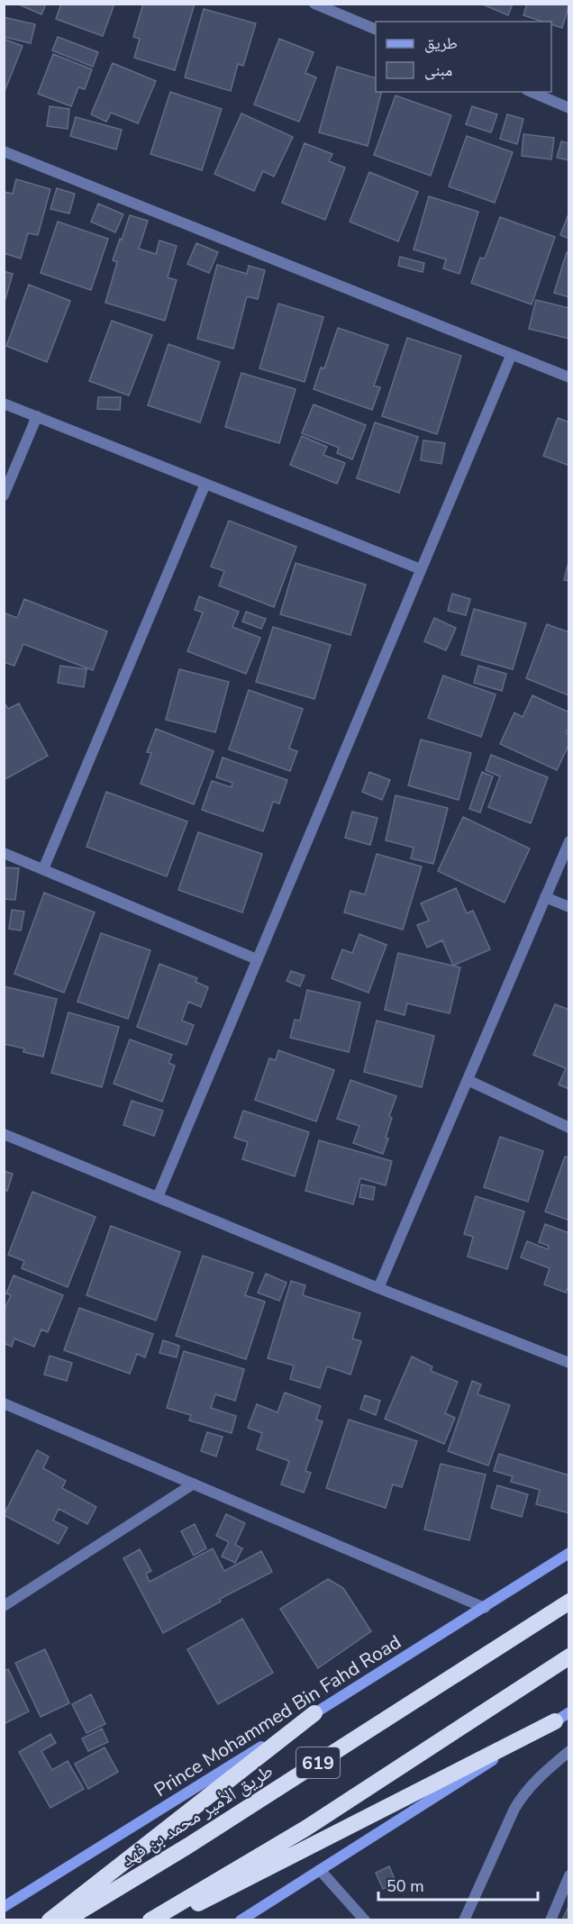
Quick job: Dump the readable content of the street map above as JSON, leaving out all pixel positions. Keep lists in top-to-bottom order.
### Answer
{
  "streets": {
    "highway": ["619", "طريق الأمير محمد بن فهد"],
    "main road": ["Prince Mohammed Bin Fahd Road"]
  },
  "legend": ["طريق", "مبنى"],
  "scale_bar": "50 m"
}
